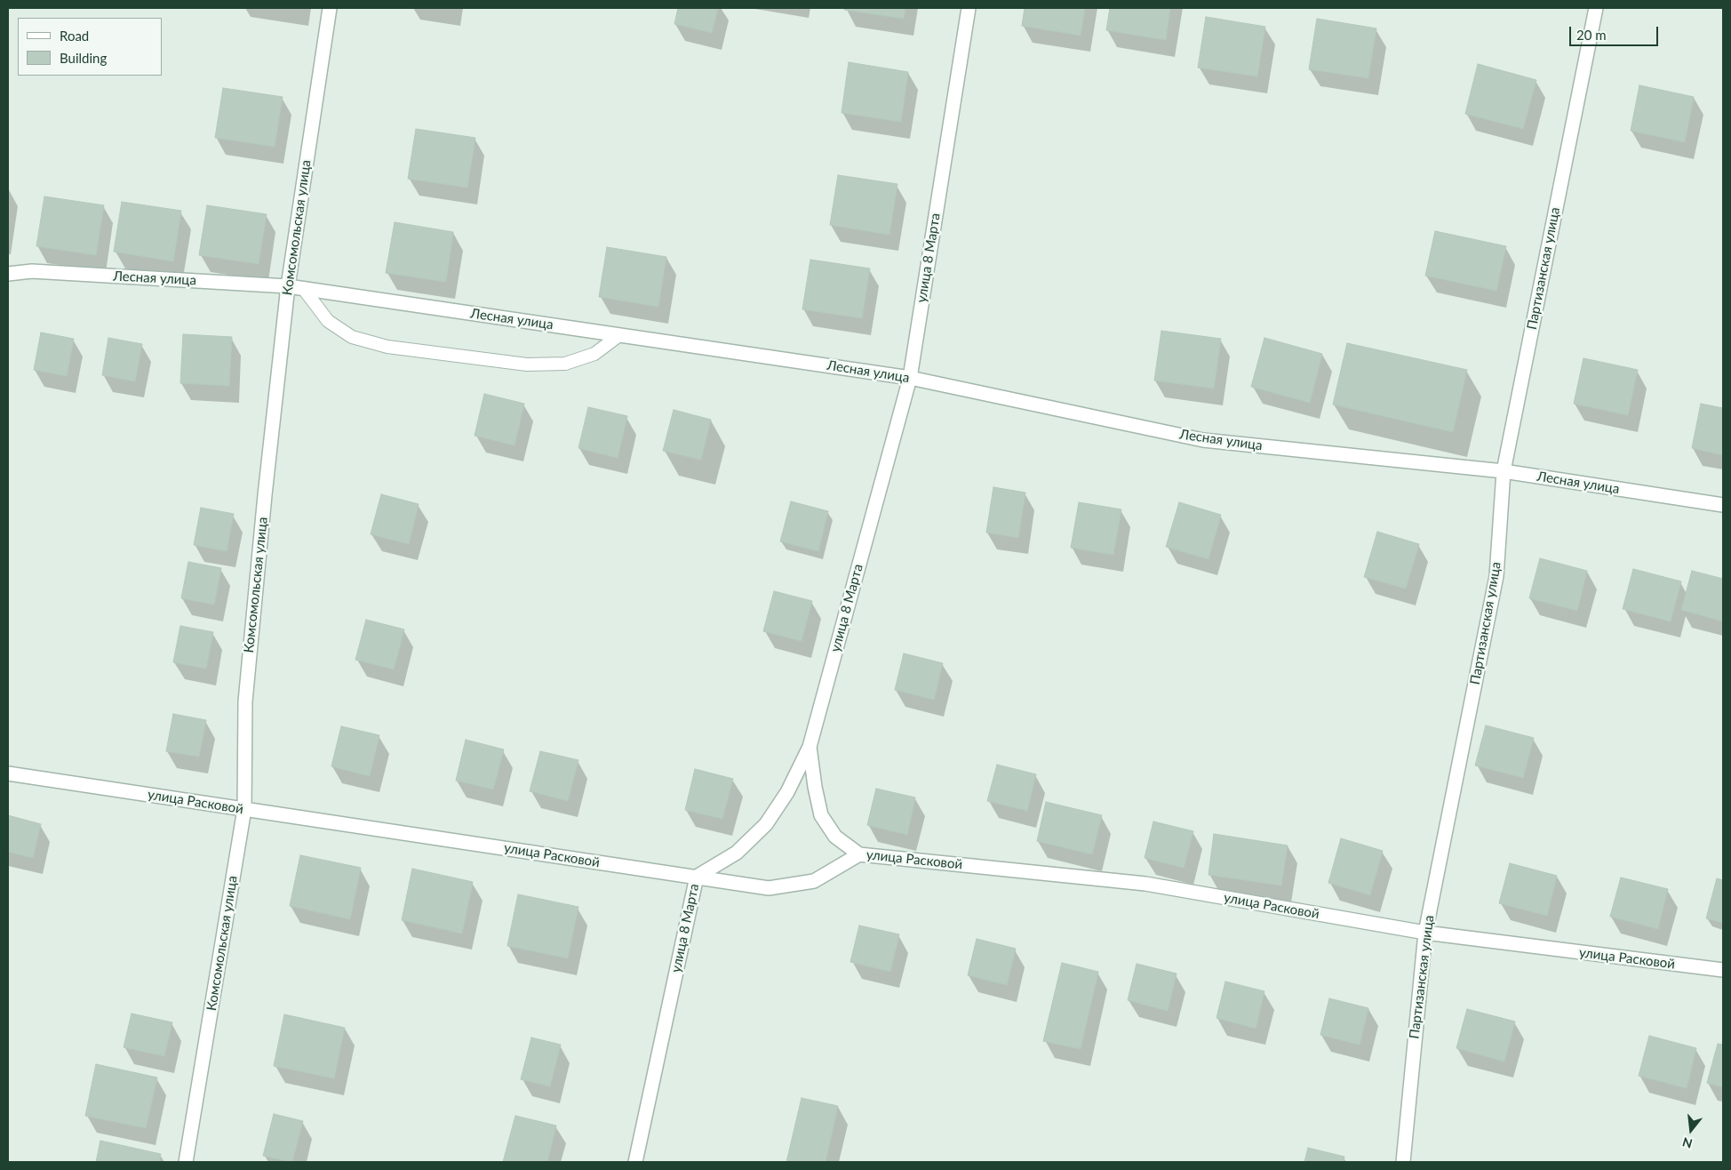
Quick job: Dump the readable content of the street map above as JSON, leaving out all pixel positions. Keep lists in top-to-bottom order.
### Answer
{
  "streets": {
    "street": [
      "Комсомольская улица",
      "улица 8 Марта",
      "Партизанская улица",
      "Лесная улица",
      "улица Расковой"
    ]
  },
  "crossings": [
    ["Комсомольская улица", "Лесная улица"],
    ["Комсомольская улица", "улица Расковой"],
    ["улица 8 Марта", "Лесная улица"],
    ["улица 8 Марта", "улица Расковой"],
    ["Партизанская улица", "Лесная улица"],
    ["Партизанская улица", "улица Расковой"]
  ],
  "legend": ["Road", "Building"],
  "scale_bar": "20 m",
  "north": "bottom"
}
